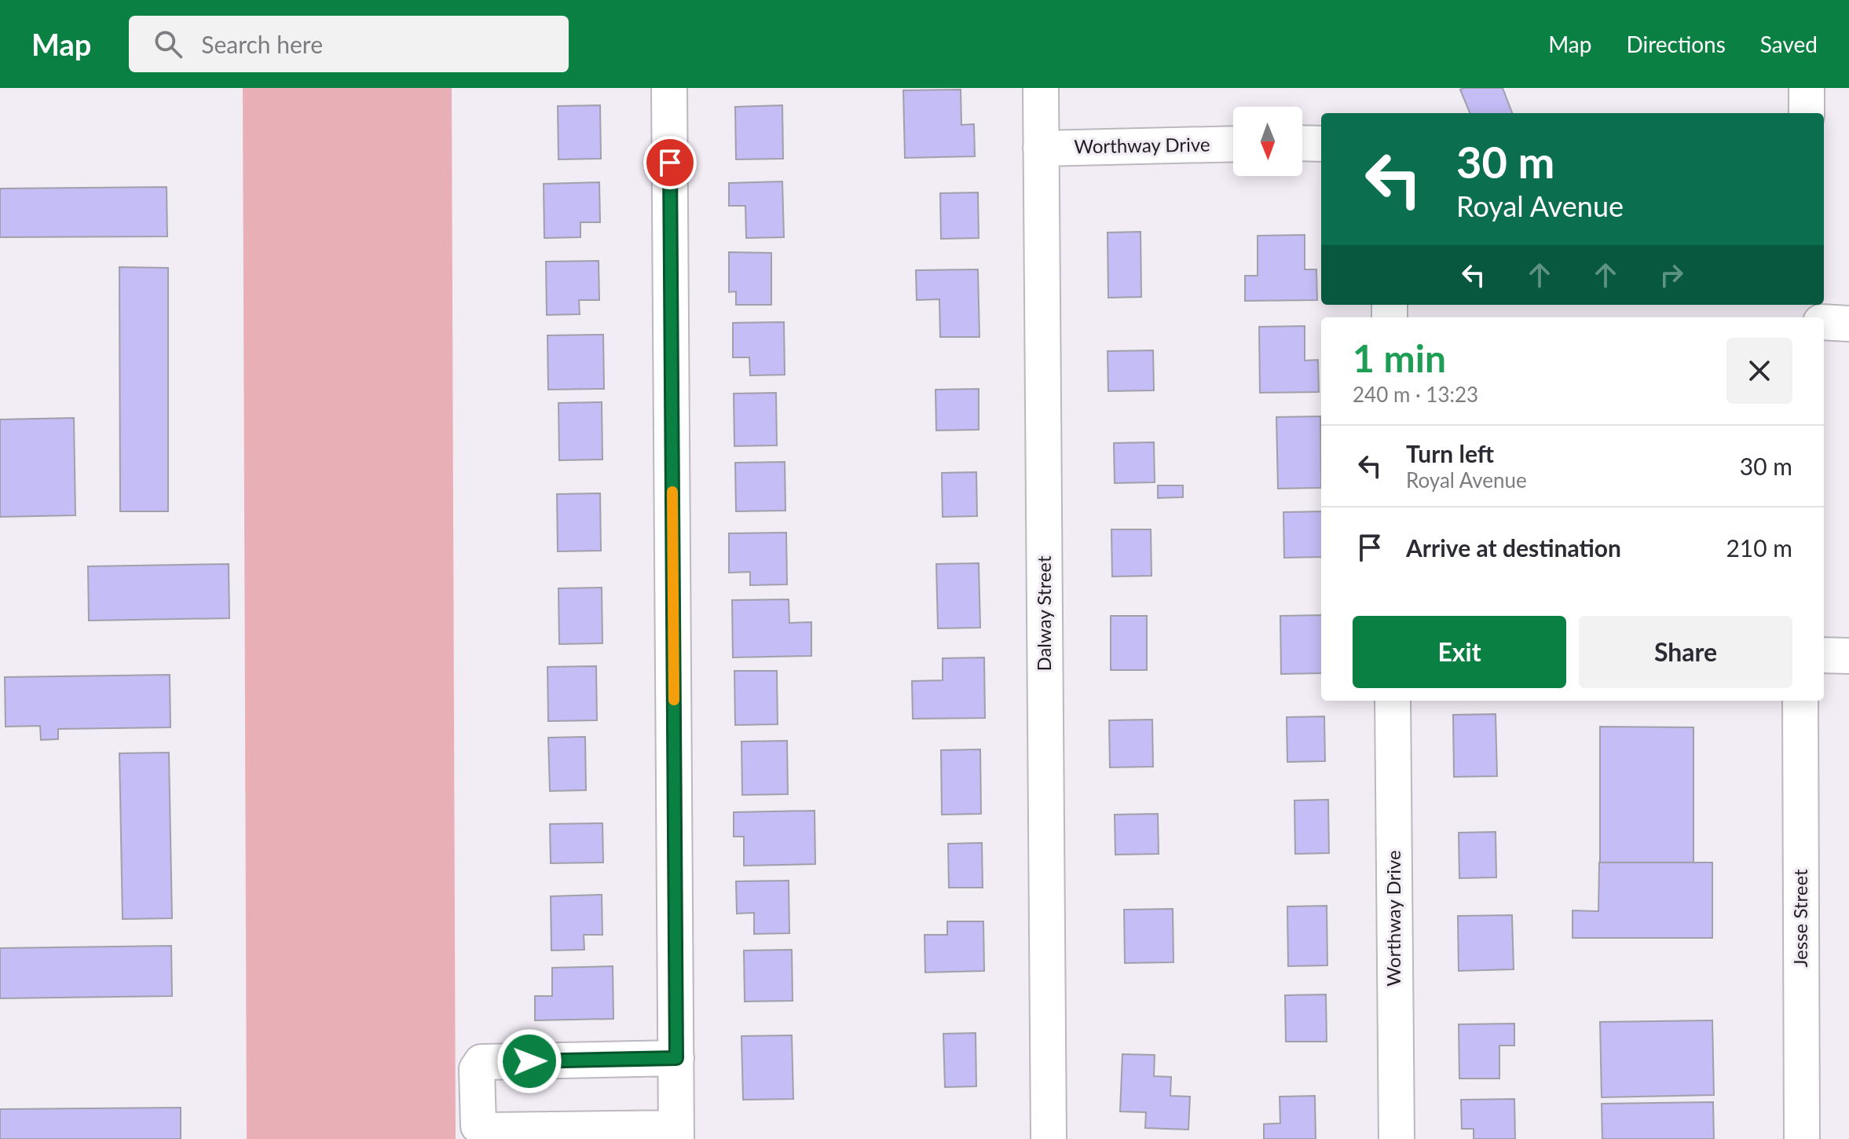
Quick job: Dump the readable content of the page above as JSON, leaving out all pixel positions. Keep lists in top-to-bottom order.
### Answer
{
  "streets": {
    "street": ["Worthway Drive", "Dalway Street", "Jesse Street"]
  },
  "crossings": [
    ["Worthway Drive", "Dalway Street"]
  ],
  "north": "bottom",
  "page": {
    "header": "Map",
    "search": "Search here",
    "nav": ["Map", "Directions", "Saved"],
    "turn": ["30 m", "Royal Avenue"],
    "heading": ["1 min", "240 m · 13:23"],
    "list": [
      {
        "name": "Turn left",
        "note": "Royal Avenue",
        "value": "30 m"
      },
      {
        "name": "Arrive at destination",
        "value": "210 m"
      }
    ],
    "buttons": ["Exit", "Share"]
  }
}
